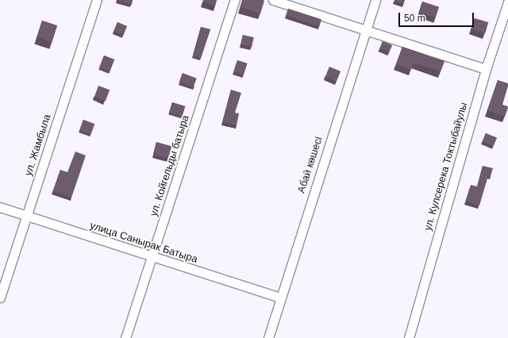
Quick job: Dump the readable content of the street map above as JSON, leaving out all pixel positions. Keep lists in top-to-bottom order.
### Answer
{
  "streets": {
    "street": [
      "ул. Жамбыла",
      "Абай көшесі",
      "ул. Койгельды батыра",
      "ул. Кулсерека Токтыбайулы",
      "улица Санырак Батыра"
    ]
  },
  "crossings": [
    ["ул. Жамбыла", "улица Санырак Батыра"],
    ["Абай көшесі", "улица Санырак Батыра"],
    ["ул. Койгельды батыра", "улица Санырак Батыра"]
  ],
  "scale_bar": "50 m"
}
